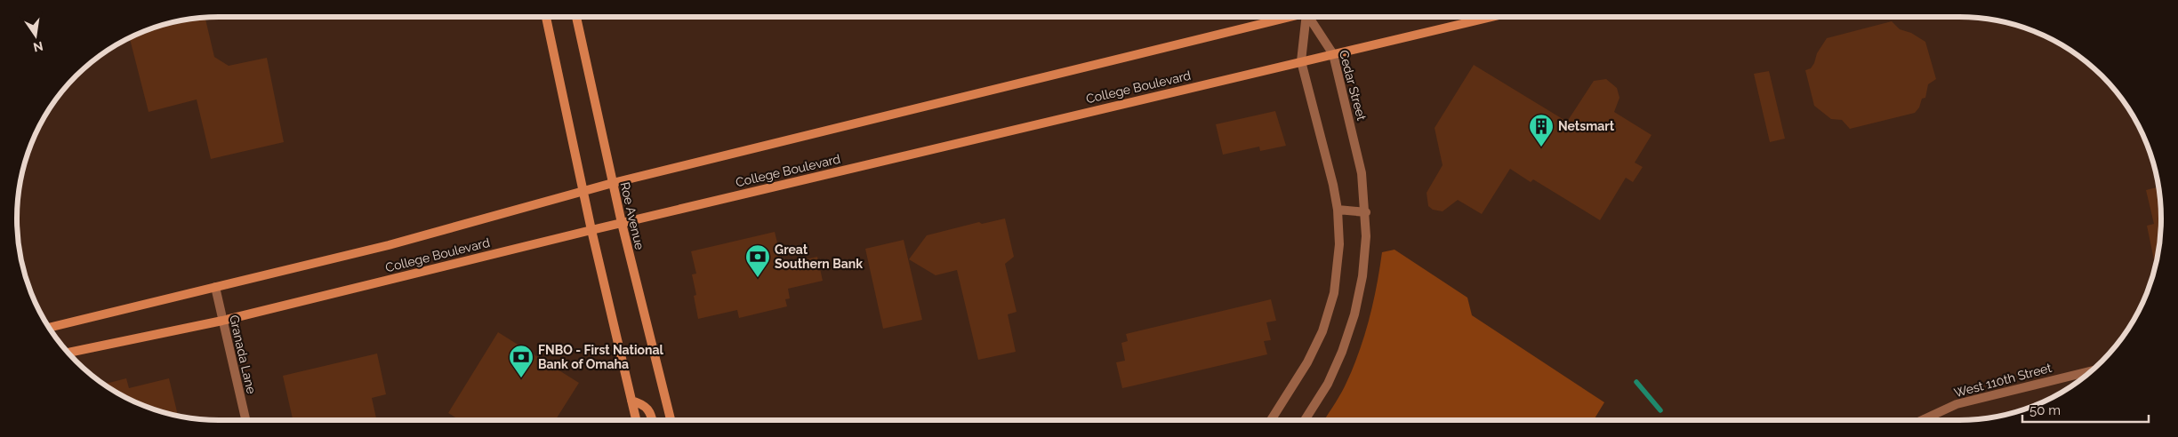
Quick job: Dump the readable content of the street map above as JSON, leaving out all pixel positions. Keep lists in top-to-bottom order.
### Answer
{
  "streets": {
    "main road": ["College Boulevard", "Roe Avenue"],
    "street": ["Cedar Street", "Granada Lane", "West 110th Street"]
  },
  "crossings": [
    ["Cedar Street", "College Boulevard"],
    ["College Boulevard", "Roe Avenue"],
    ["College Boulevard", "Granada Lane"]
  ],
  "places": {
    "building": ["Netsmart"],
    "bank": ["Great Southern Bank", "FNBO - First National Bank of Omaha"]
  },
  "scale_bar": "50 m",
  "north": "bottom"
}
